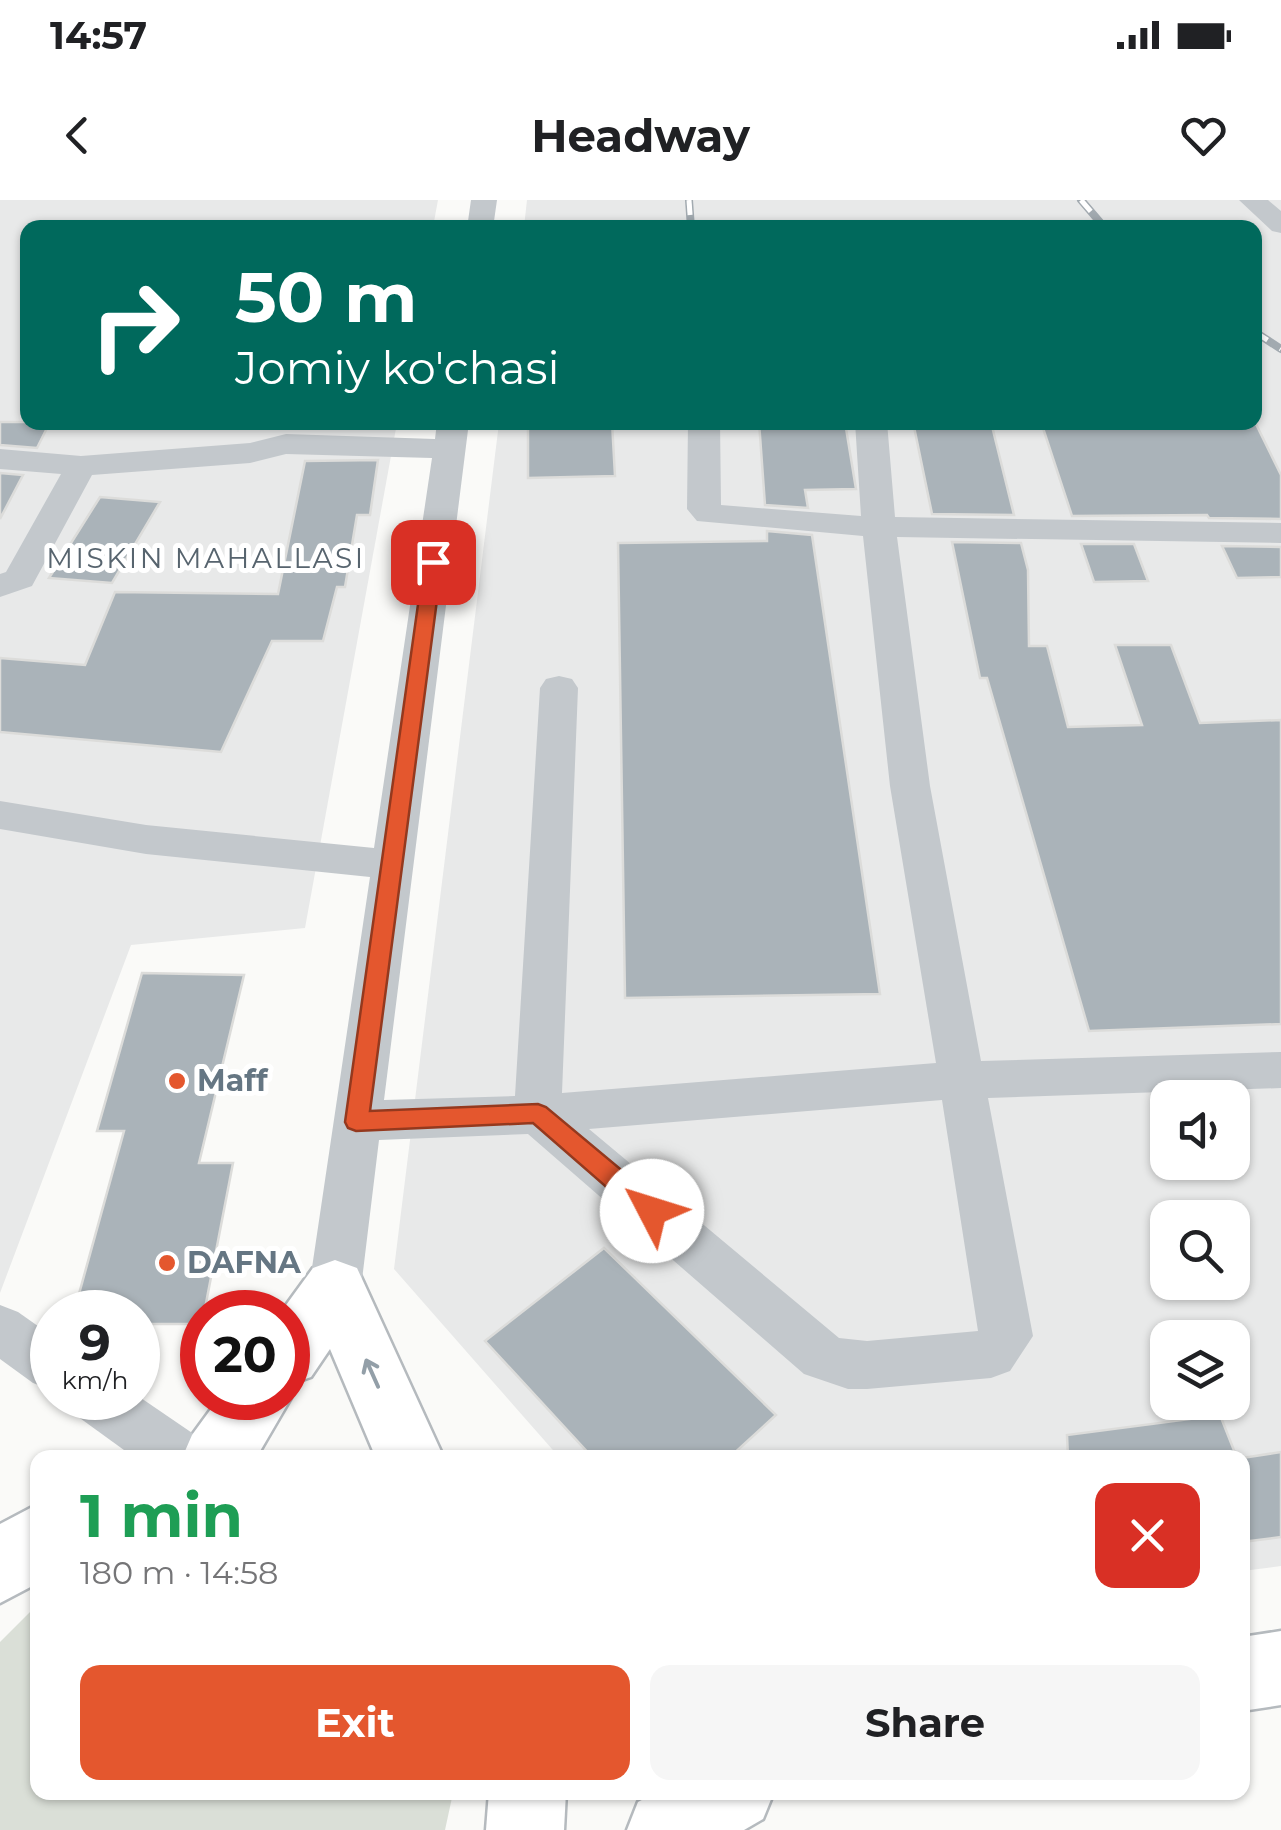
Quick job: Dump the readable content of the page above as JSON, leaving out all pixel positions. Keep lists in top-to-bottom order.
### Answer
{
  "districts": ["MISKIN MAHALLASI"],
  "places": ["Maff", "DAFNA"],
  "page": {
    "status": "14:57",
    "header": "Headway",
    "turn": ["50 m", "Jomiy ko'chasi"],
    "speed": "9 km/h",
    "limit": "20",
    "heading": ["1 min", "180 m · 14:58"],
    "buttons": ["Exit", "Share"]
  }
}
